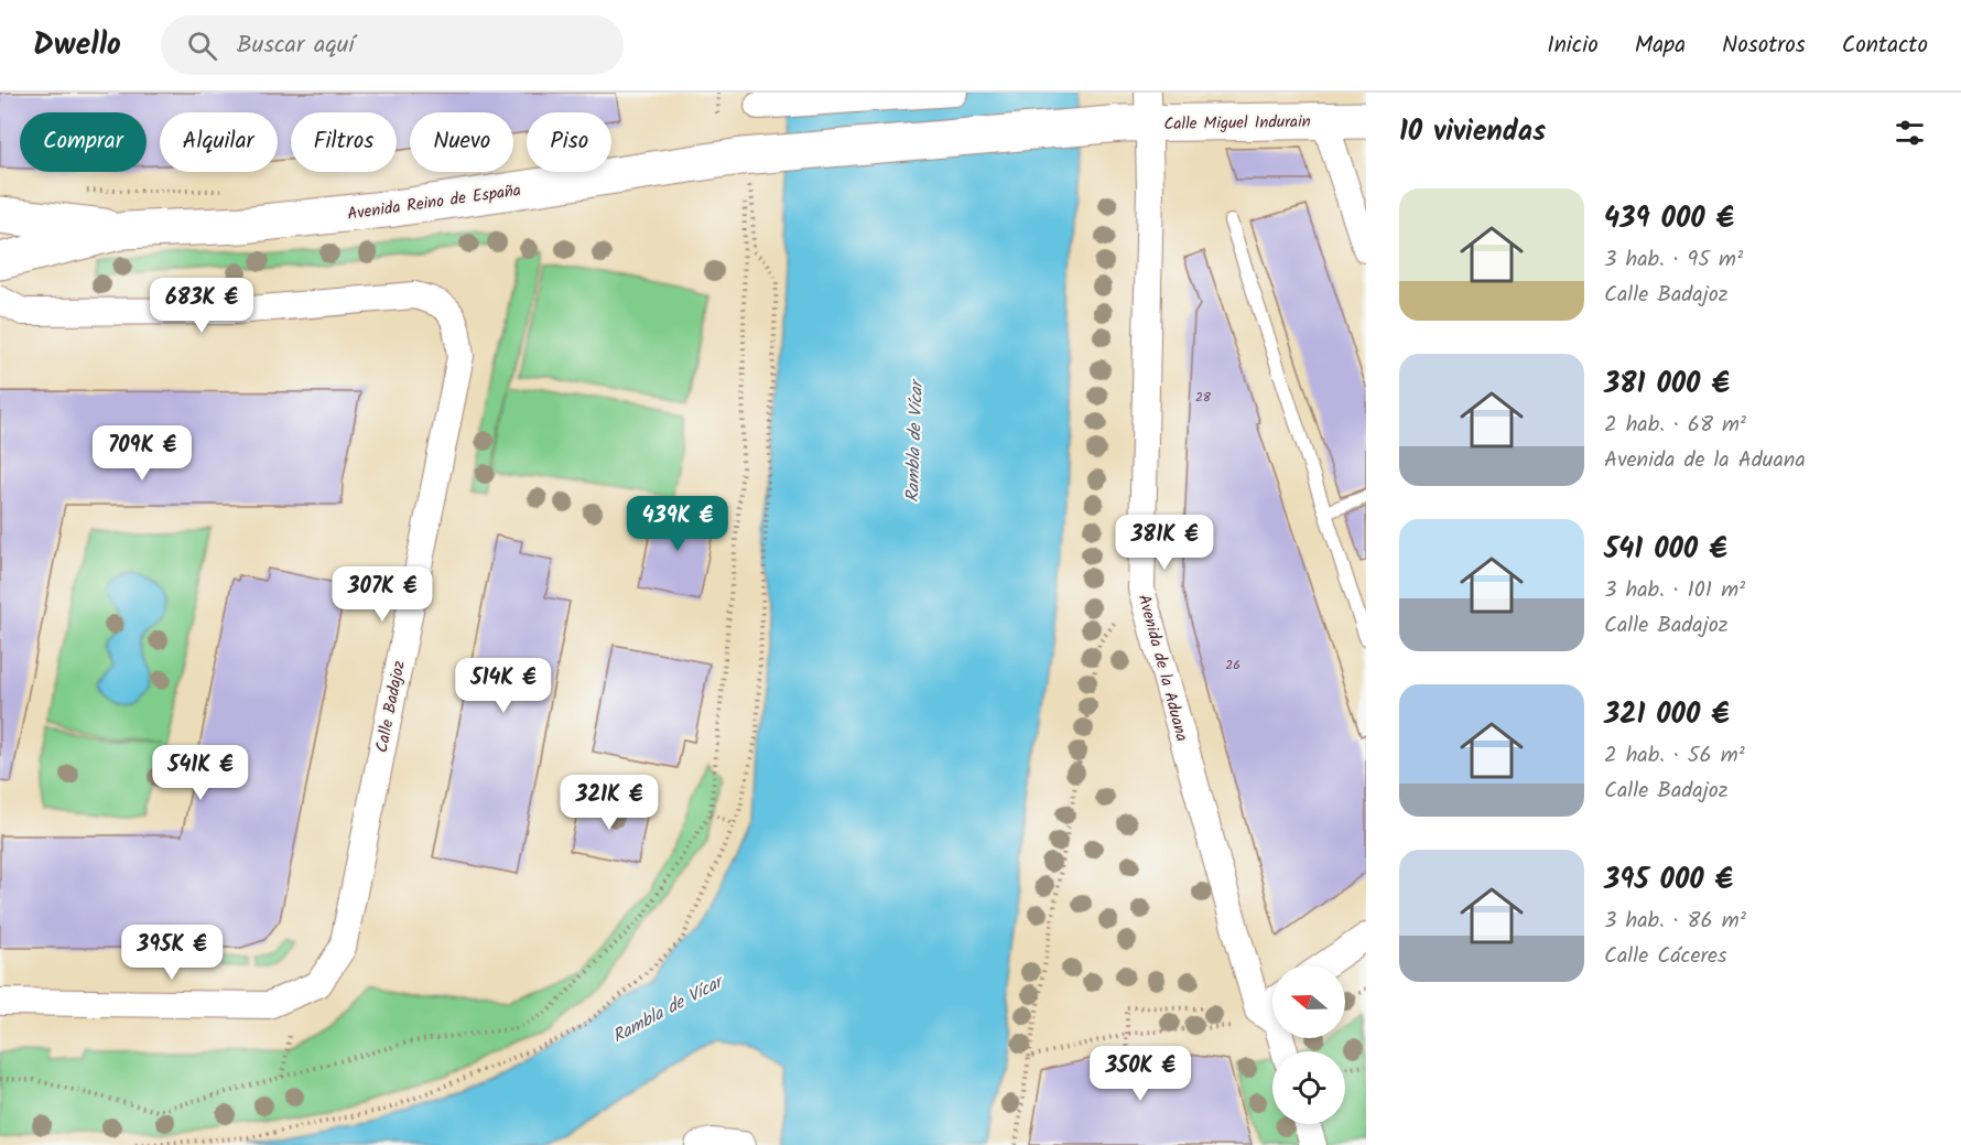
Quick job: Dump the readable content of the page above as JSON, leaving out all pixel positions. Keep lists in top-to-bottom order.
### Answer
{
  "streets": {
    "street": [
      "Calle Miguel Indurain",
      "Avenida Reino de España",
      "Avenida de la Aduana",
      "Calle Badajoz"
    ]
  },
  "crossings": [
    ["Calle Miguel Indurain", "Avenida Reino de España"],
    ["Calle Miguel Indurain", "Avenida de la Aduana"]
  ],
  "water": ["Rambla de Vícar"],
  "house_numbers": ["28", "26"],
  "north": "left",
  "page": {
    "header": "Dwello",
    "search": "Buscar aquí",
    "nav": [
      "Inicio",
      "Mapa",
      "Nosotros",
      "Contacto"
    ],
    "heading": "10 viviendas",
    "chip": [
      "Comprar",
      "Alquilar",
      "Filtros",
      "Nuevo",
      "Piso"
    ],
    "list": [
      {
        "name": "439 000 €",
        "note": "3 hab. · 95 m² · Calle Badajoz"
      },
      {
        "name": "381 000 €",
        "note": "2 hab. · 68 m² · Avenida de la Aduana"
      },
      {
        "name": "541 000 €",
        "note": "3 hab. · 101 m² · Calle Badajoz"
      },
      {
        "name": "321 000 €",
        "note": "2 hab. · 56 m² · Calle Badajoz"
      },
      {
        "name": "395 000 €",
        "note": "3 hab. · 86 m² · Calle Cáceres"
      }
    ],
    "price": [
      "683K €",
      "709K €",
      "439K €",
      "381K €",
      "307K €",
      "514K €",
      "541K €",
      "321K €",
      "395K €",
      "350K €"
    ]
  }
}
